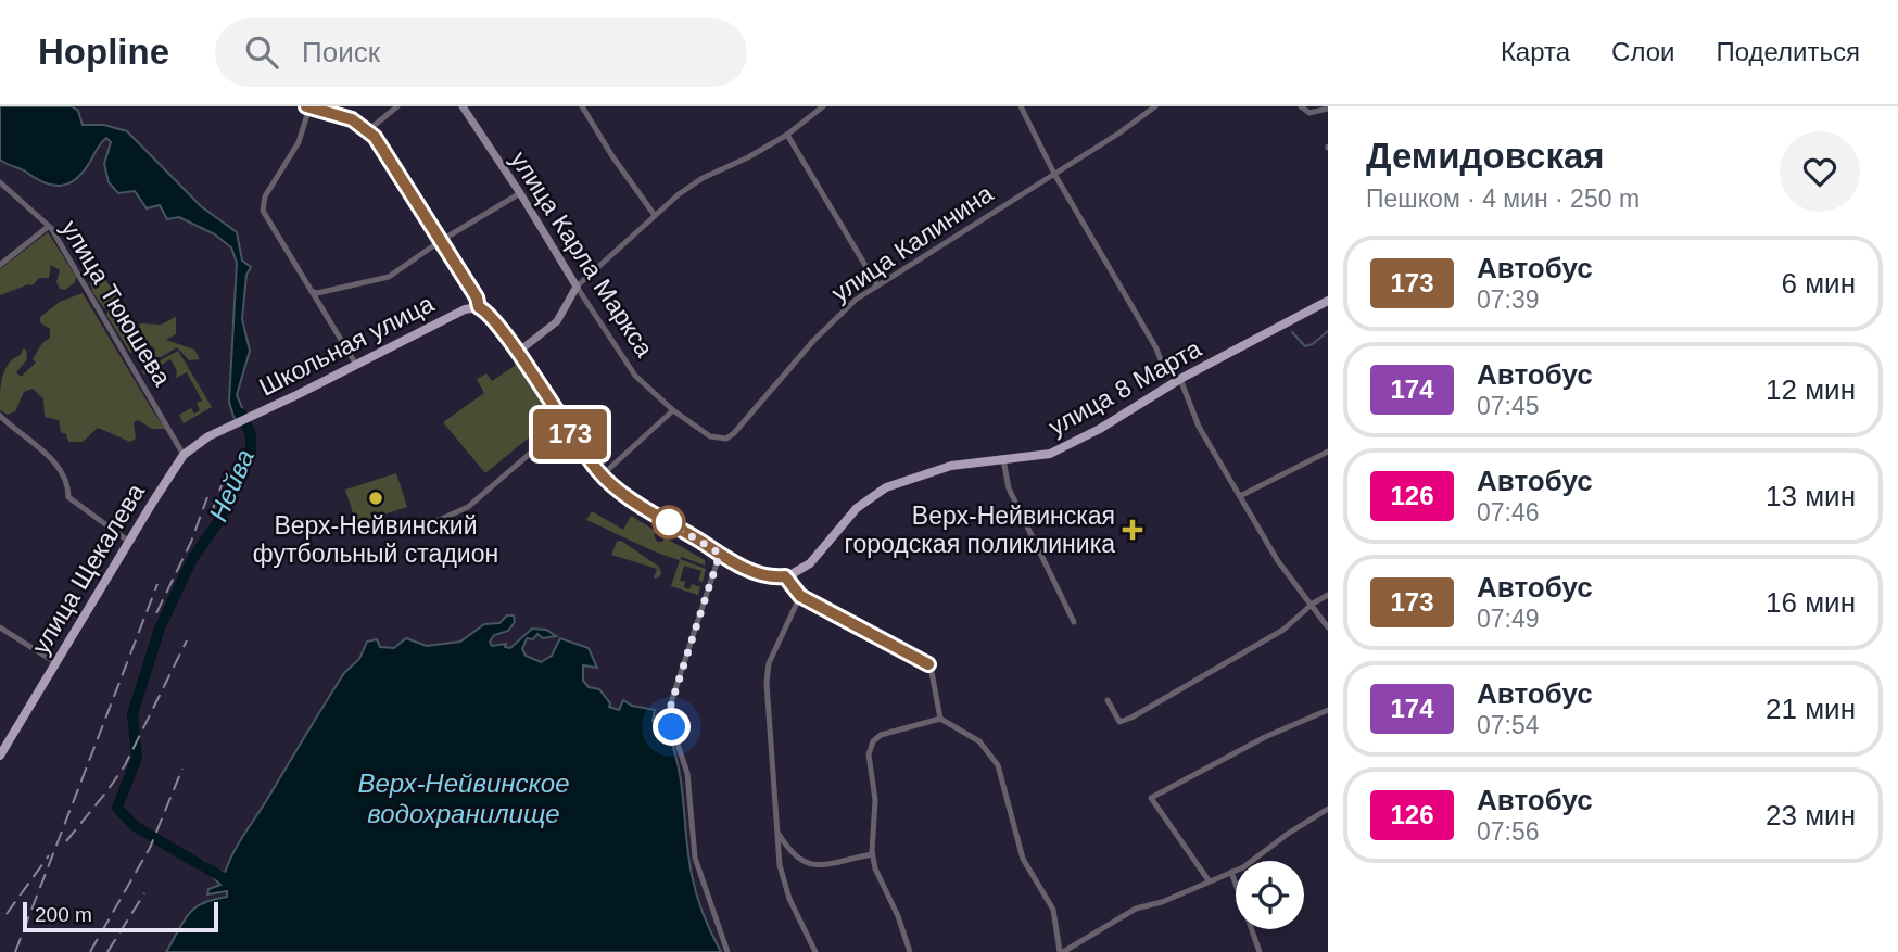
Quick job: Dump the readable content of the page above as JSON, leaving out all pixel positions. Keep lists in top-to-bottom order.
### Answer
{
  "streets": {
    "main road": ["Школьная улица", "улица 8 Марта", "улица Щекалева"],
    "street": ["улица Калинина", "улица Карла Маркса", "улица Тююшева"]
  },
  "crossings": [
    ["улица Калинина", "улица Карла Маркса"],
    ["улица Тююшева", "улица Щекалева"],
    ["Школьная улица", "улица Щекалева"]
  ],
  "water": ["Нейва", "Верх-Нейвинское водохранилище"],
  "places": {
    "other": ["Верх-Нейвинский футбольный стадион"],
    "health": ["Верх-Нейвинская городская поликлиника"]
  },
  "lines": ["bus line 173"],
  "scale_bar": "200 m",
  "page": {
    "header": "Hopline",
    "search": "Поиск",
    "nav": ["Карта", "Слои", "Поделиться"],
    "on_map": "173",
    "heading": ["Демидовская", "Пешком · 4 мин · 250 m"],
    "list": [
      {
        "mark": "173",
        "name": "Автобус",
        "note": "07:39",
        "value": "6 мин"
      },
      {
        "mark": "174",
        "name": "Автобус",
        "note": "07:45",
        "value": "12 мин"
      },
      {
        "mark": "126",
        "name": "Автобус",
        "note": "07:46",
        "value": "13 мин"
      },
      {
        "mark": "173",
        "name": "Автобус",
        "note": "07:49",
        "value": "16 мин"
      },
      {
        "mark": "174",
        "name": "Автобус",
        "note": "07:54",
        "value": "21 мин"
      },
      {
        "mark": "126",
        "name": "Автобус",
        "note": "07:56",
        "value": "23 мин"
      }
    ],
    "scale": "200 m"
  }
}
